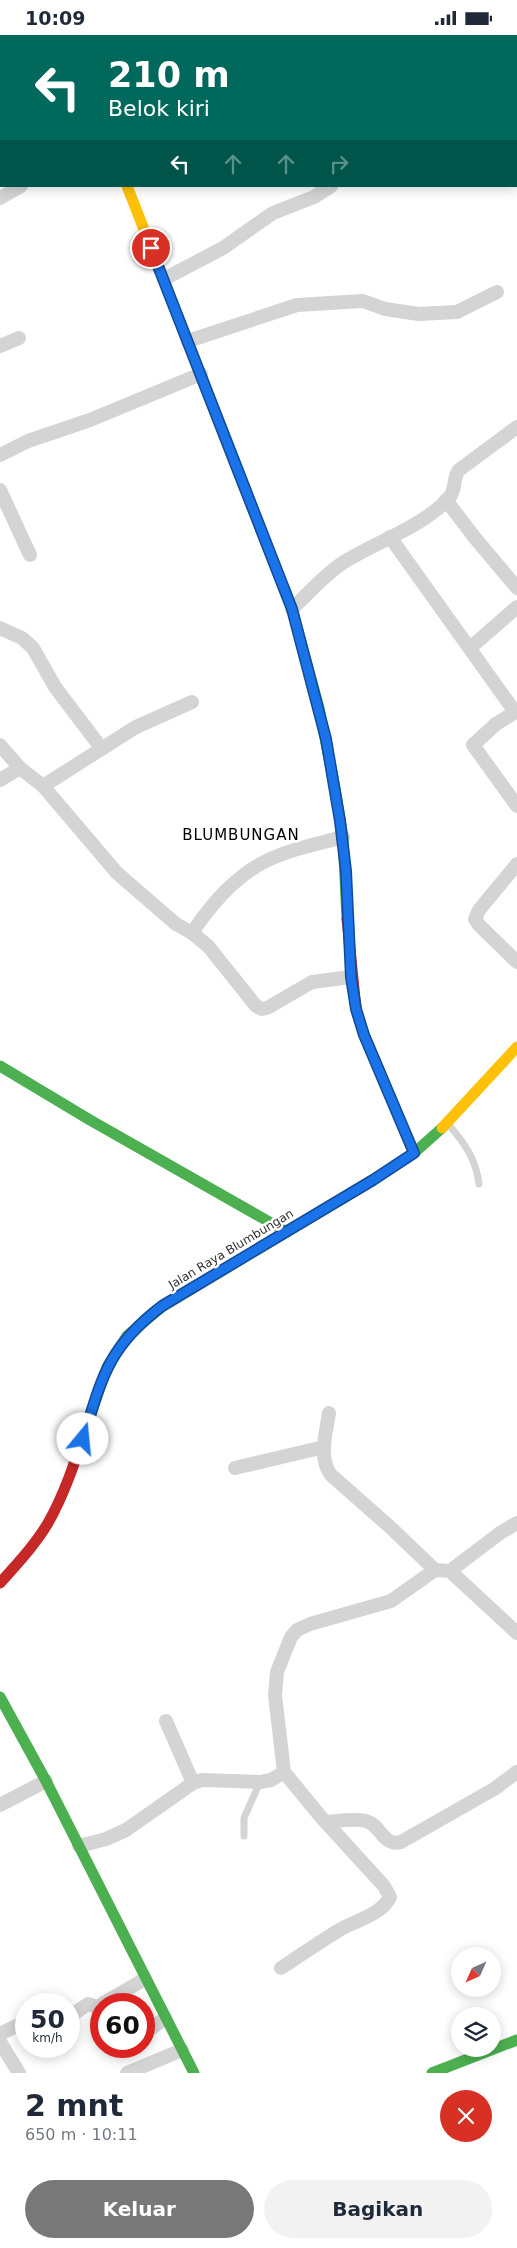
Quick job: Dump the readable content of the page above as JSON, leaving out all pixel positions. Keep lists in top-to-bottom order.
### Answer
{
  "streets": {
    "street": ["Jalan Raya Blumbungan"]
  },
  "districts": ["BLUMBUNGAN"],
  "north": "bottom left",
  "page": {
    "status": "10:09",
    "turn": ["210 m", "Belok kiri"],
    "speed": "50 km/h",
    "limit": "60",
    "heading": ["2 mnt", "650 m · 10:11"],
    "buttons": ["Keluar", "Bagikan"]
  }
}
